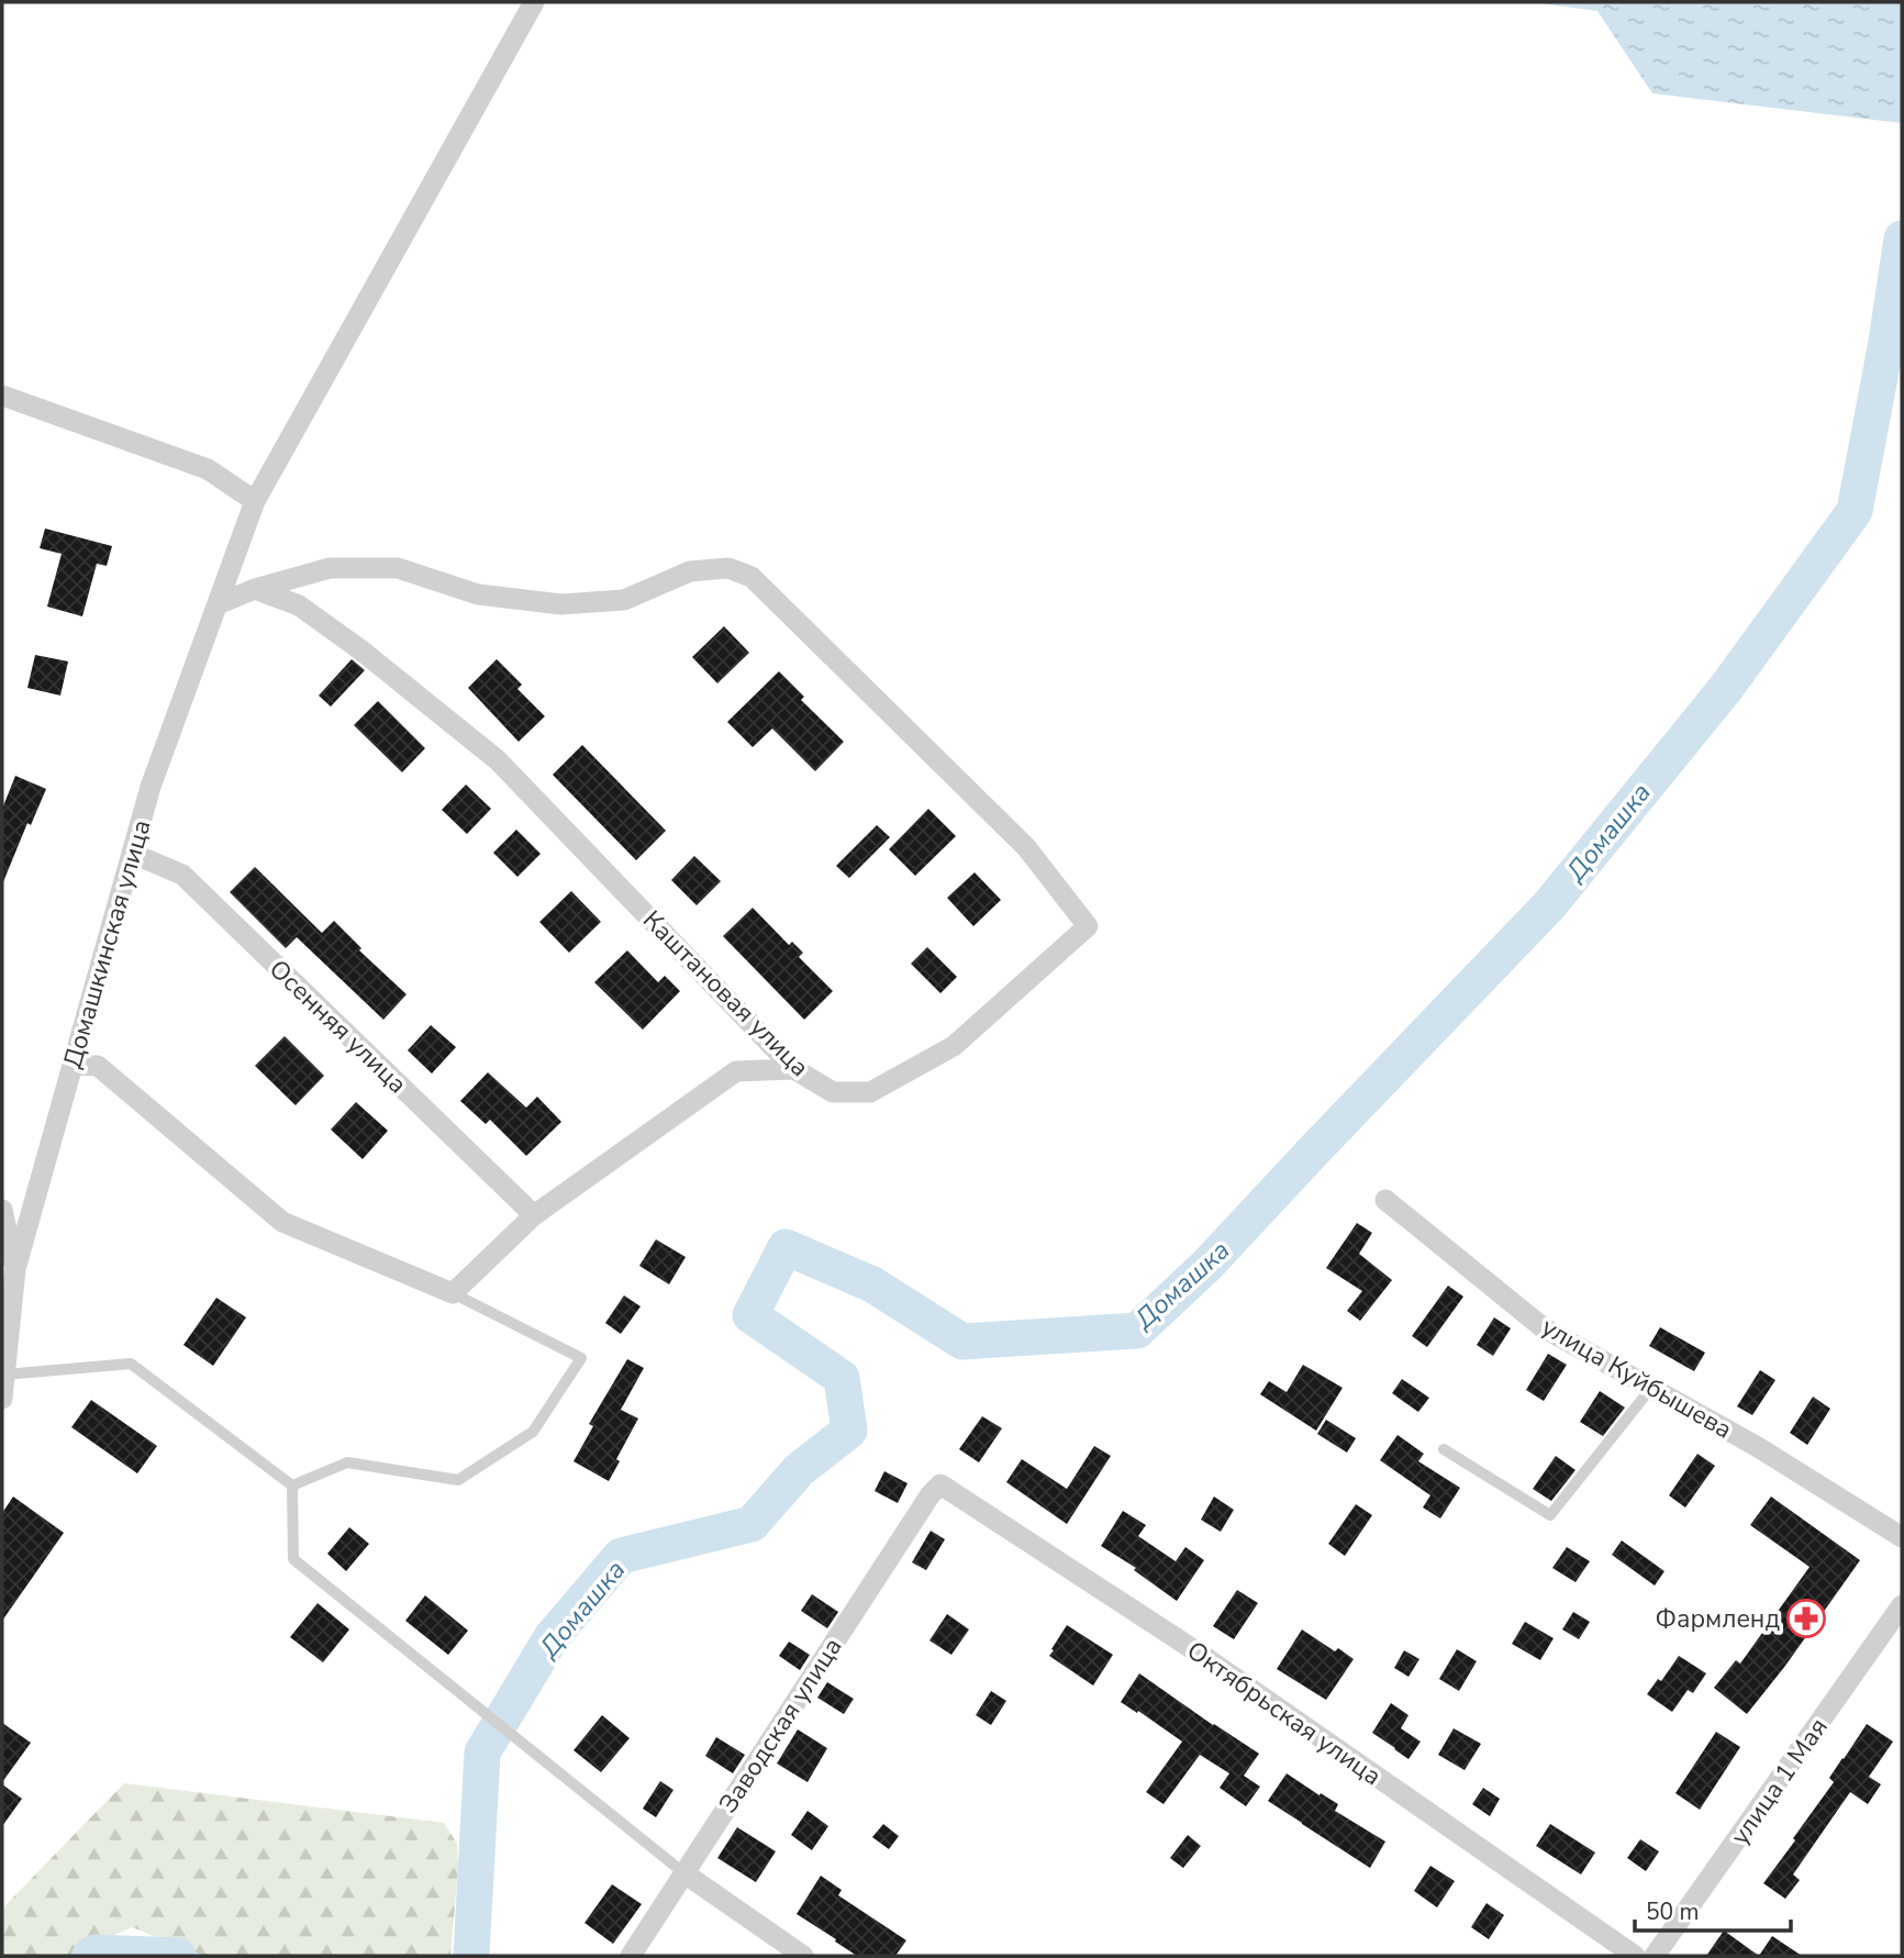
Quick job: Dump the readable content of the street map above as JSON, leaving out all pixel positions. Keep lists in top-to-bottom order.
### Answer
{
  "streets": {
    "street": [
      "Домашкинская улица",
      "Каштановая улица",
      "Осенняя улица",
      "улица Куйбышева",
      "Октябрьская улица",
      "Заводская улица",
      "улица 1 Мая"
    ]
  },
  "crossings": [
    ["Домашкинская улица", "Осенняя улица"],
    ["Октябрьская улица", "Заводская улица"]
  ],
  "water": ["Домашка"],
  "places": {
    "pharmacy": ["Фармленд"]
  },
  "scale_bar": "50 m"
}
